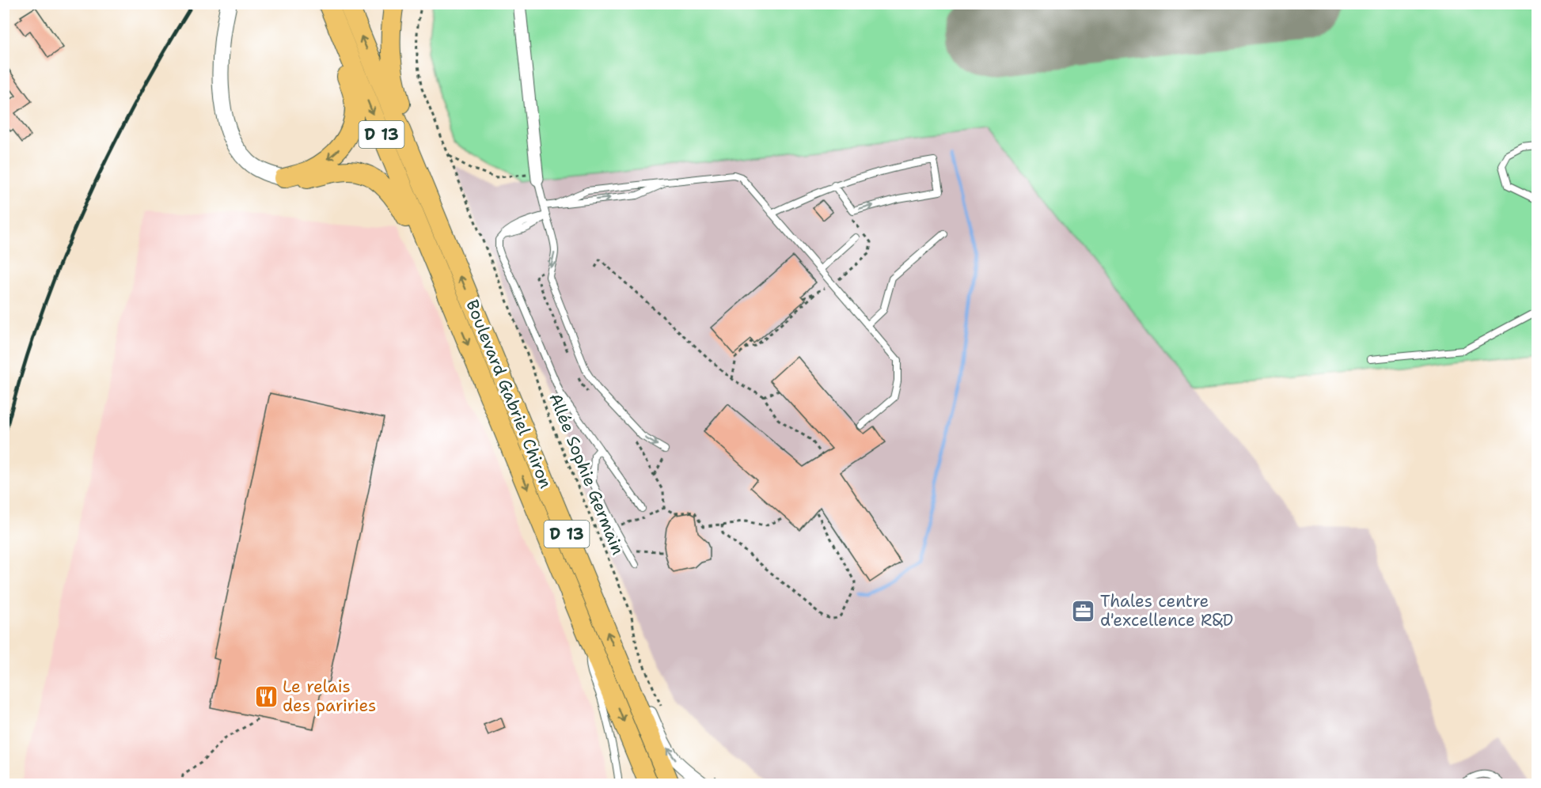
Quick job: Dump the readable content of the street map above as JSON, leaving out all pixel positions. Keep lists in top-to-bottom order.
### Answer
{
  "streets": {
    "main road": ["D 13", "Boulevard Gabriel Chiron"],
    "path": ["Allée Sophie Germain"]
  },
  "places": {
    "office": ["Thales centre d'excellence R&D"],
    "restaurant": ["Le relais des pariries"]
  }
}
